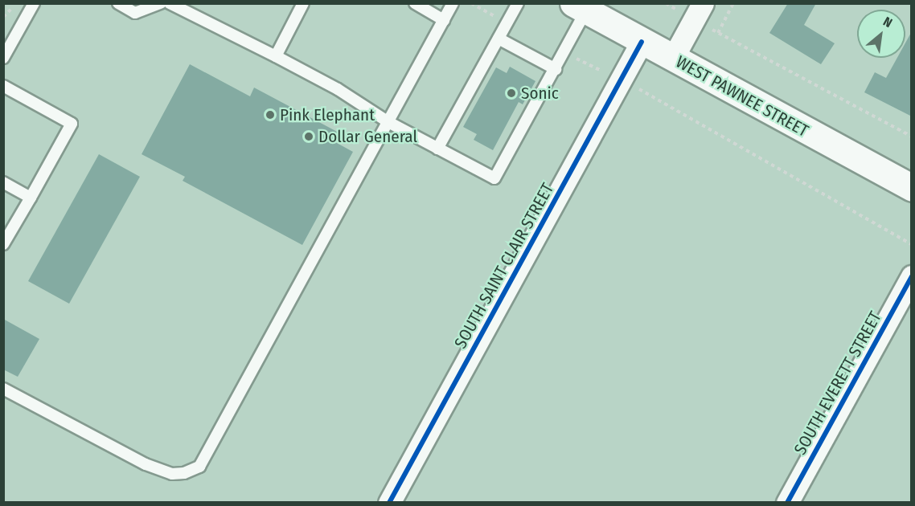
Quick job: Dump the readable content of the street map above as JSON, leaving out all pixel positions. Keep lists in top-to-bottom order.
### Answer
{
  "streets": {
    "main road": ["WEST PAWNEE STREET"],
    "street": ["SOUTH SAINT CLAIR STREET", "SOUTH EVERETT STREET"]
  },
  "crossings": [
    ["WEST PAWNEE STREET", "SOUTH SAINT CLAIR STREET"]
  ],
  "places": ["Sonic", "Pink Elephant", "Dollar General"],
  "north": "top right"
}
